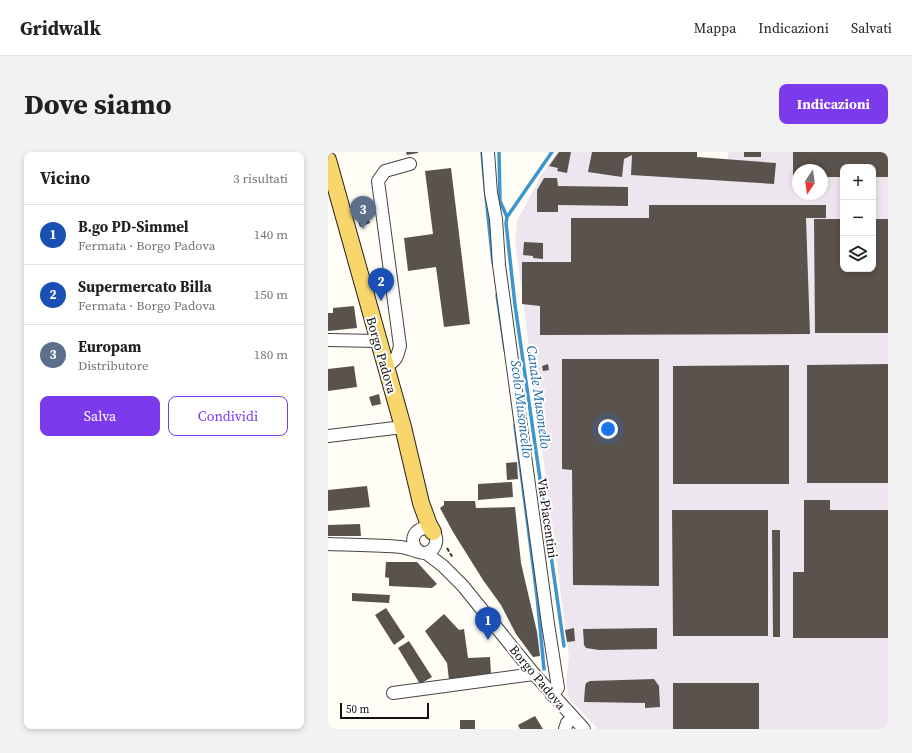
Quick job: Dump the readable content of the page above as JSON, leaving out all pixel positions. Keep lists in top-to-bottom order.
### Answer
{
  "streets": {
    "main road": ["Borgo Padova"],
    "street": ["Via Piacentini"]
  },
  "crossings": [
    ["Borgo Padova", "Via Piacentini"]
  ],
  "water": ["Canale Musonello", "Scolo Musoncello"],
  "scale_bar": "50 m",
  "north": "bottom",
  "page": {
    "header": "Gridwalk",
    "nav": ["Mappa", "Indicazioni", "Salvati"],
    "buttons": [
      "Indicazioni",
      ["Salva", "Condividi"]
    ],
    "title": "Dove siamo",
    "heading": ["Vicino", "3 risultati"],
    "map_buttons": ["+", "−"],
    "pins": ["3", "2", "1"],
    "list": [
      {
        "mark": "1",
        "name": "B.go PD-Simmel",
        "note": "Fermata · Borgo Padova",
        "value": "140 m"
      },
      {
        "mark": "2",
        "name": "Supermercato Billa",
        "note": "Fermata · Borgo Padova",
        "value": "150 m"
      },
      {
        "mark": "3",
        "name": "Europam",
        "note": "Distributore",
        "value": "180 m"
      }
    ],
    "scale": "50 m"
  }
}
